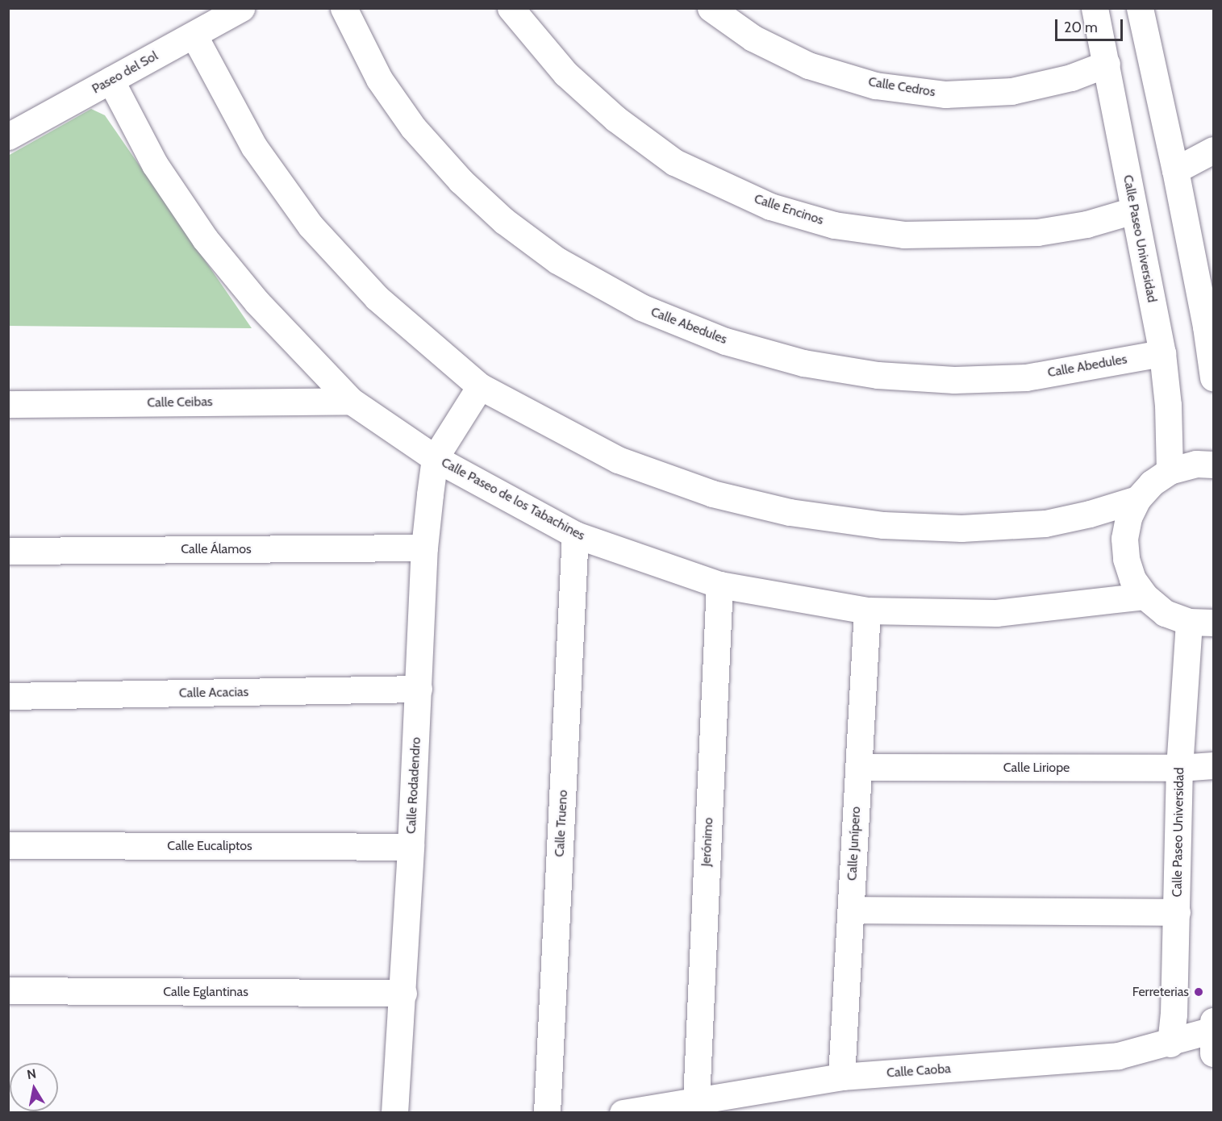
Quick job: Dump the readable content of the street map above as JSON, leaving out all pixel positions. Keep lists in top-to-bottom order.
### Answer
{
  "streets": {
    "street": [
      "Paseo del Sol",
      "Calle Cedros",
      "Calle Encinos",
      "Calle Paseo Universidad",
      "Calle Abedules",
      "Calle Ceibas",
      "Calle Paseo de los Tabachines",
      "Calle Álamos",
      "Calle Acacias",
      "Calle Liriope",
      "Calle Rodadendro",
      "Calle Trueno",
      "Jerónimo",
      "Calle Junípero",
      "Calle Eucaliptos",
      "Calle Eglantinas",
      "Calle Caoba"
    ]
  },
  "crossings": [
    ["Paseo del Sol", "Calle Paseo de los Tabachines"],
    ["Calle Cedros", "Calle Paseo Universidad"],
    ["Calle Encinos", "Calle Paseo Universidad"],
    ["Calle Paseo Universidad", "Calle Abedules"],
    ["Calle Paseo Universidad", "Calle Liriope"],
    ["Calle Paseo Universidad", "Calle Caoba"],
    ["Calle Ceibas", "Calle Paseo de los Tabachines"],
    ["Calle Paseo de los Tabachines", "Calle Rodadendro"],
    ["Calle Paseo de los Tabachines", "Calle Trueno"],
    ["Calle Paseo de los Tabachines", "Jerónimo"],
    ["Calle Paseo de los Tabachines", "Calle Junípero"],
    ["Calle Álamos", "Calle Rodadendro"],
    ["Calle Acacias", "Calle Rodadendro"],
    ["Calle Liriope", "Calle Junípero"],
    ["Calle Rodadendro", "Calle Eucaliptos"],
    ["Calle Rodadendro", "Calle Eglantinas"],
    ["Jerónimo", "Calle Caoba"],
    ["Calle Junípero", "Calle Caoba"]
  ],
  "places": ["Ferreterias"],
  "scale_bar": "20 m",
  "north": "top"
}
